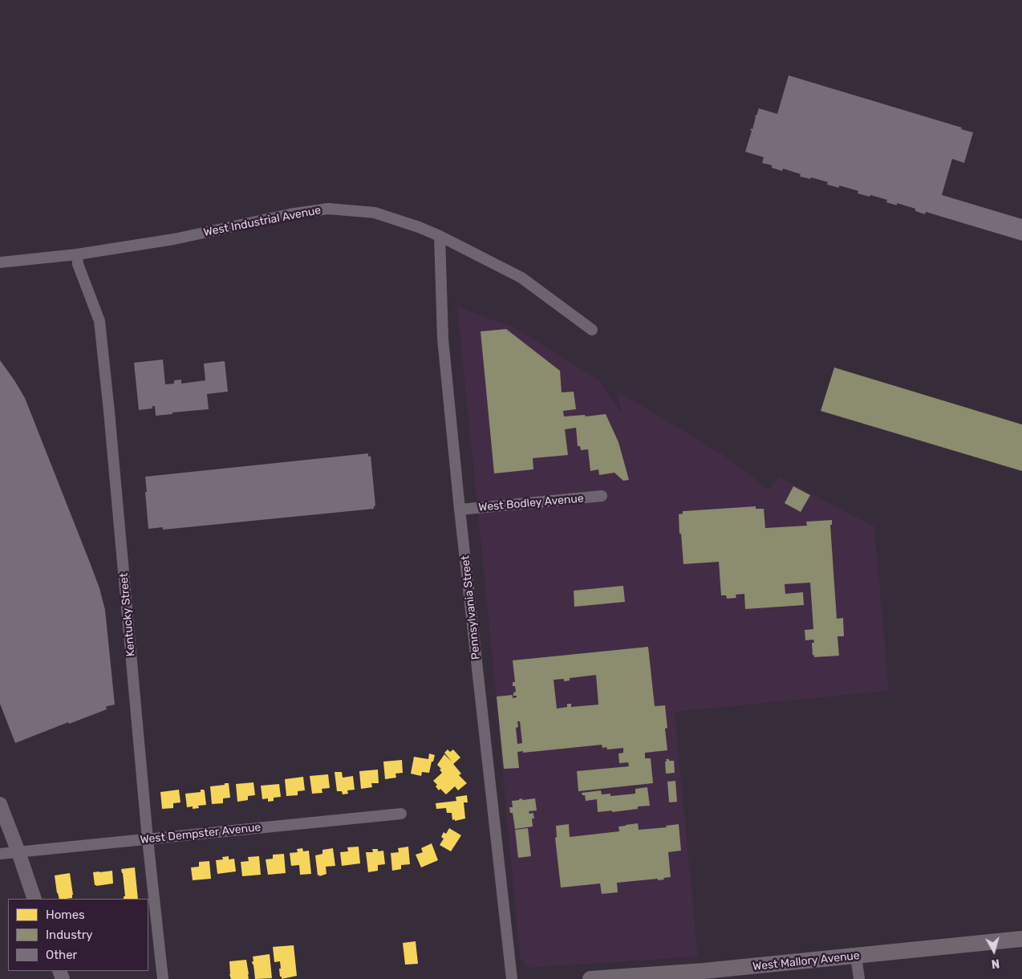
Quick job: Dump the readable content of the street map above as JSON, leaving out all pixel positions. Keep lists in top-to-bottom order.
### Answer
{
  "streets": {
    "main road": ["West Mallory Avenue"],
    "street": [
      "West Industrial Avenue",
      "West Bodley Avenue",
      "Pennsylvania Street",
      "Kentucky Street",
      "West Dempster Avenue"
    ]
  },
  "crossings": [
    ["West Industrial Avenue", "Pennsylvania Street"],
    ["West Industrial Avenue", "Kentucky Street"],
    ["West Bodley Avenue", "Pennsylvania Street"],
    ["Kentucky Street", "West Dempster Avenue"]
  ],
  "legend": ["Homes", "Industry", "Other"],
  "north": "bottom"
}
